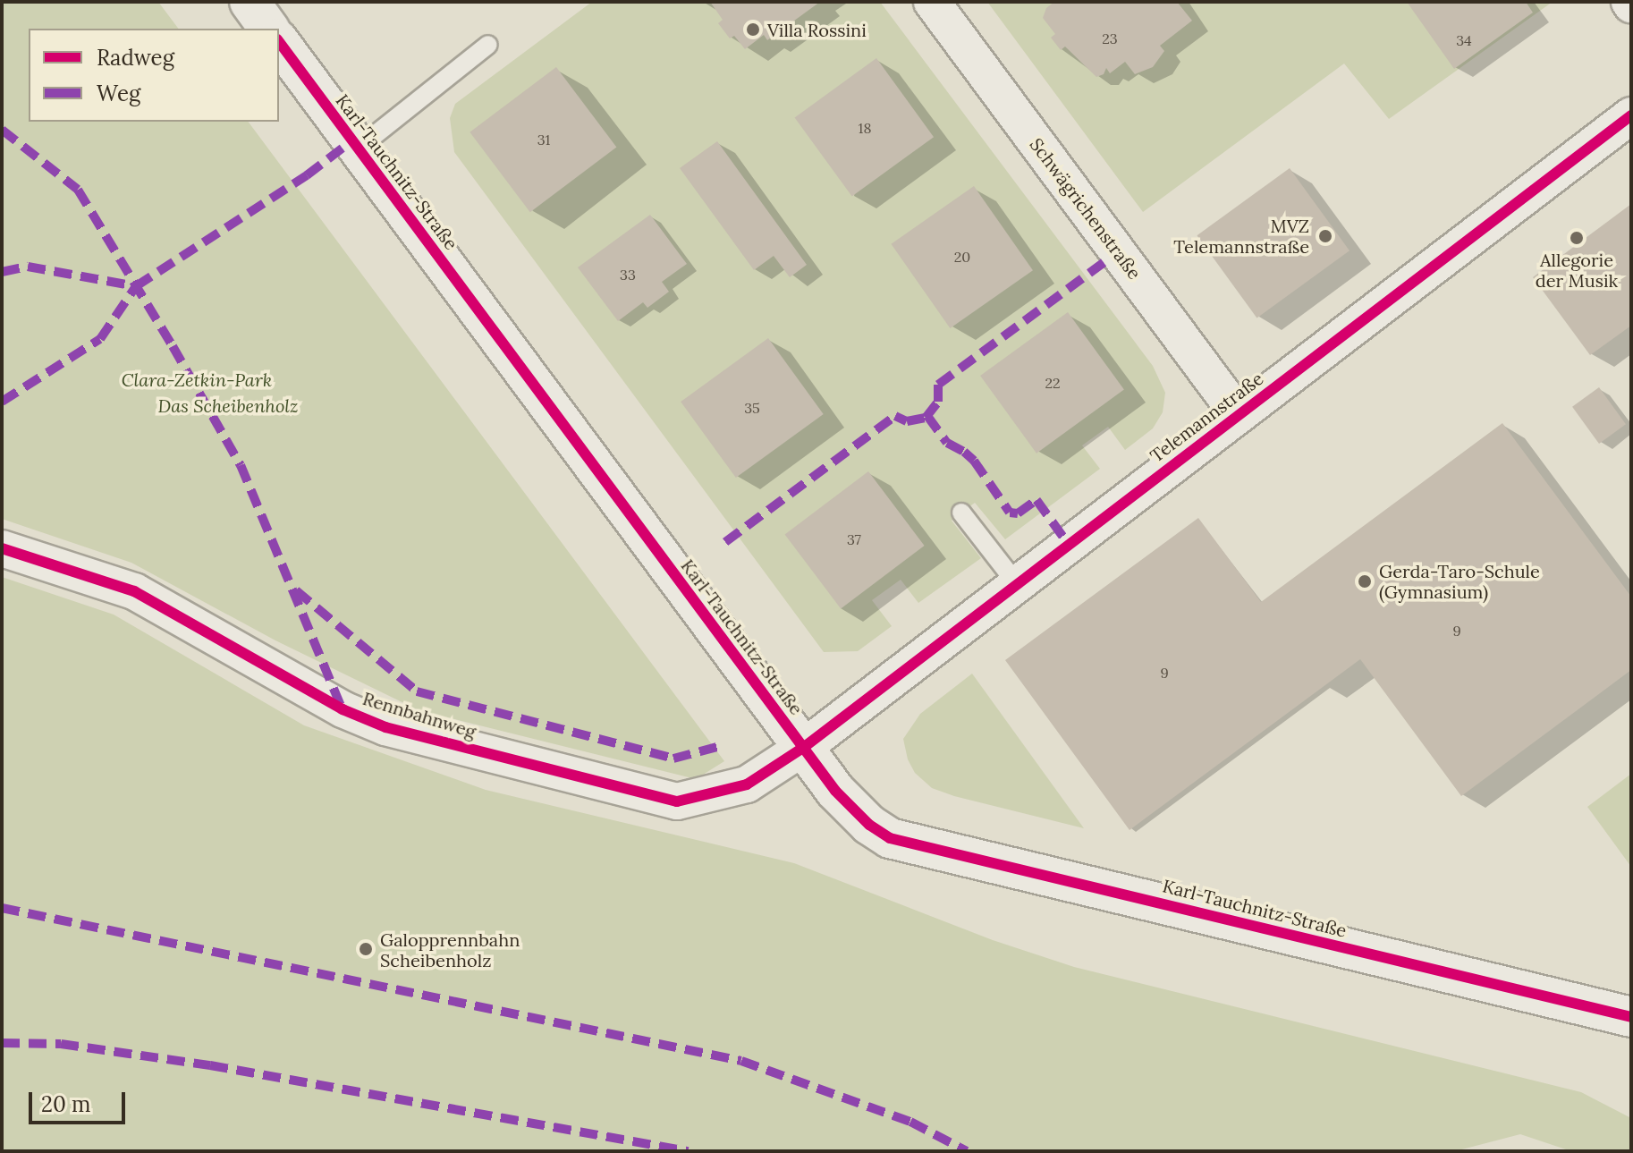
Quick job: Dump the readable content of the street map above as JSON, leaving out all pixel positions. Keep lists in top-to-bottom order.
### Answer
{
  "streets": {
    "main road": ["Karl-Tauchnitz-Straße"],
    "street": ["Schwägrichenstraße", "Telemannstraße", "Rennbahnweg"]
  },
  "crossings": [
    ["Karl-Tauchnitz-Straße", "Telemannstraße"],
    ["Karl-Tauchnitz-Straße", "Rennbahnweg"],
    ["Schwägrichenstraße", "Telemannstraße"],
    ["Telemannstraße", "Rennbahnweg"]
  ],
  "parks": ["Clara-Zetkin-Park", "Das Scheibenholz"],
  "places": [
    "Villa Rossini",
    "MVZ Telemannstraße",
    "Allegorie der Musik",
    "Gerda-Taro-Schule (Gymnasium)",
    "Galopprennbahn Scheibenholz"
  ],
  "house_numbers": [
    "23",
    "34",
    "18",
    "31",
    "20",
    "33",
    "22",
    "35",
    "37",
    "9",
    "9"
  ],
  "legend": ["Radweg", "Weg"],
  "scale_bar": "20 m"
}
